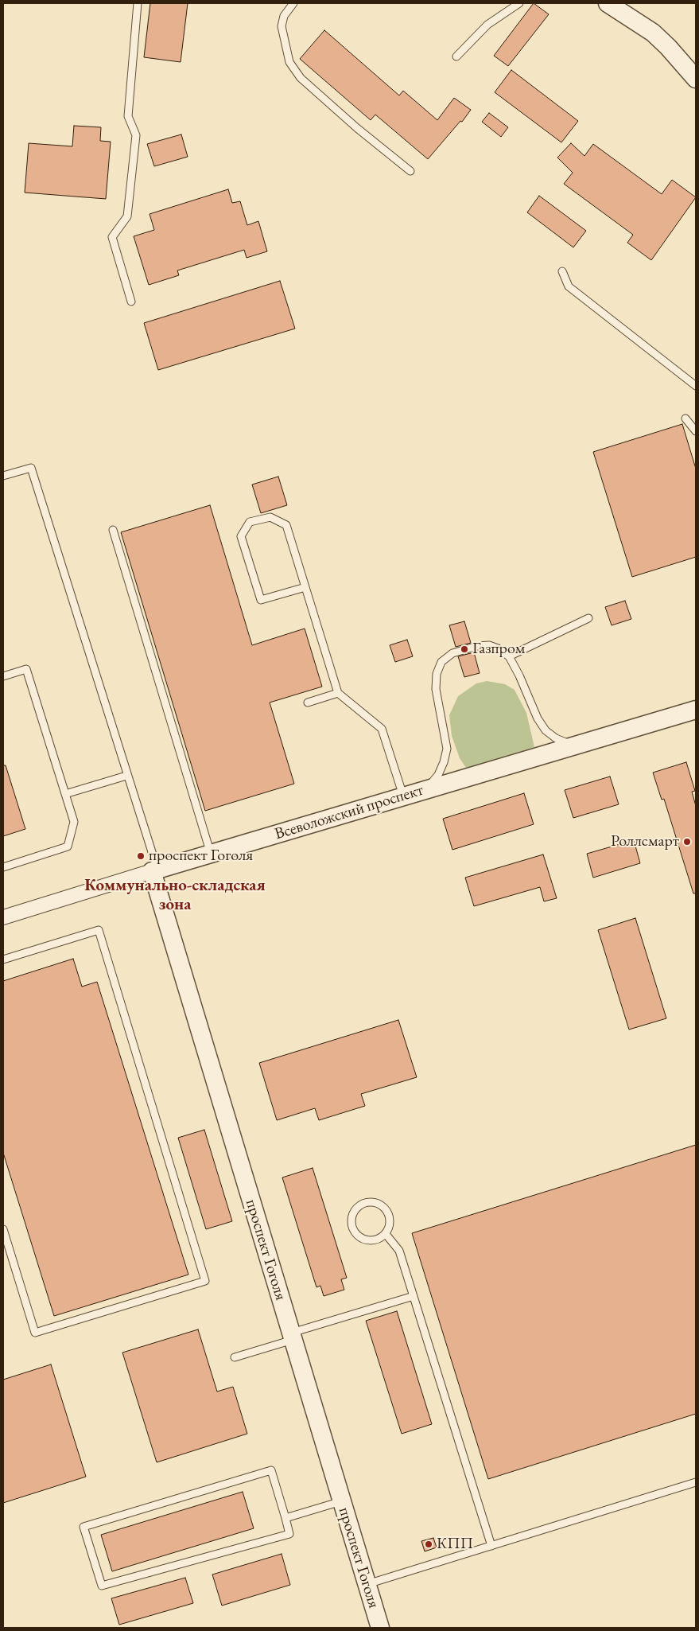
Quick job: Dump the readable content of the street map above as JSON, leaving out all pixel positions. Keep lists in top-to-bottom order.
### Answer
{
  "streets": {
    "street": ["Всеволожский проспект", "проспект Гоголя"]
  },
  "crossings": [
    ["Всеволожский проспект", "проспект Гоголя"]
  ],
  "districts": ["Коммунально-складская зона"],
  "places": [
    "Газпром",
    "Роллсмарт",
    "проспект Гоголя",
    "КПП"
  ]
}
